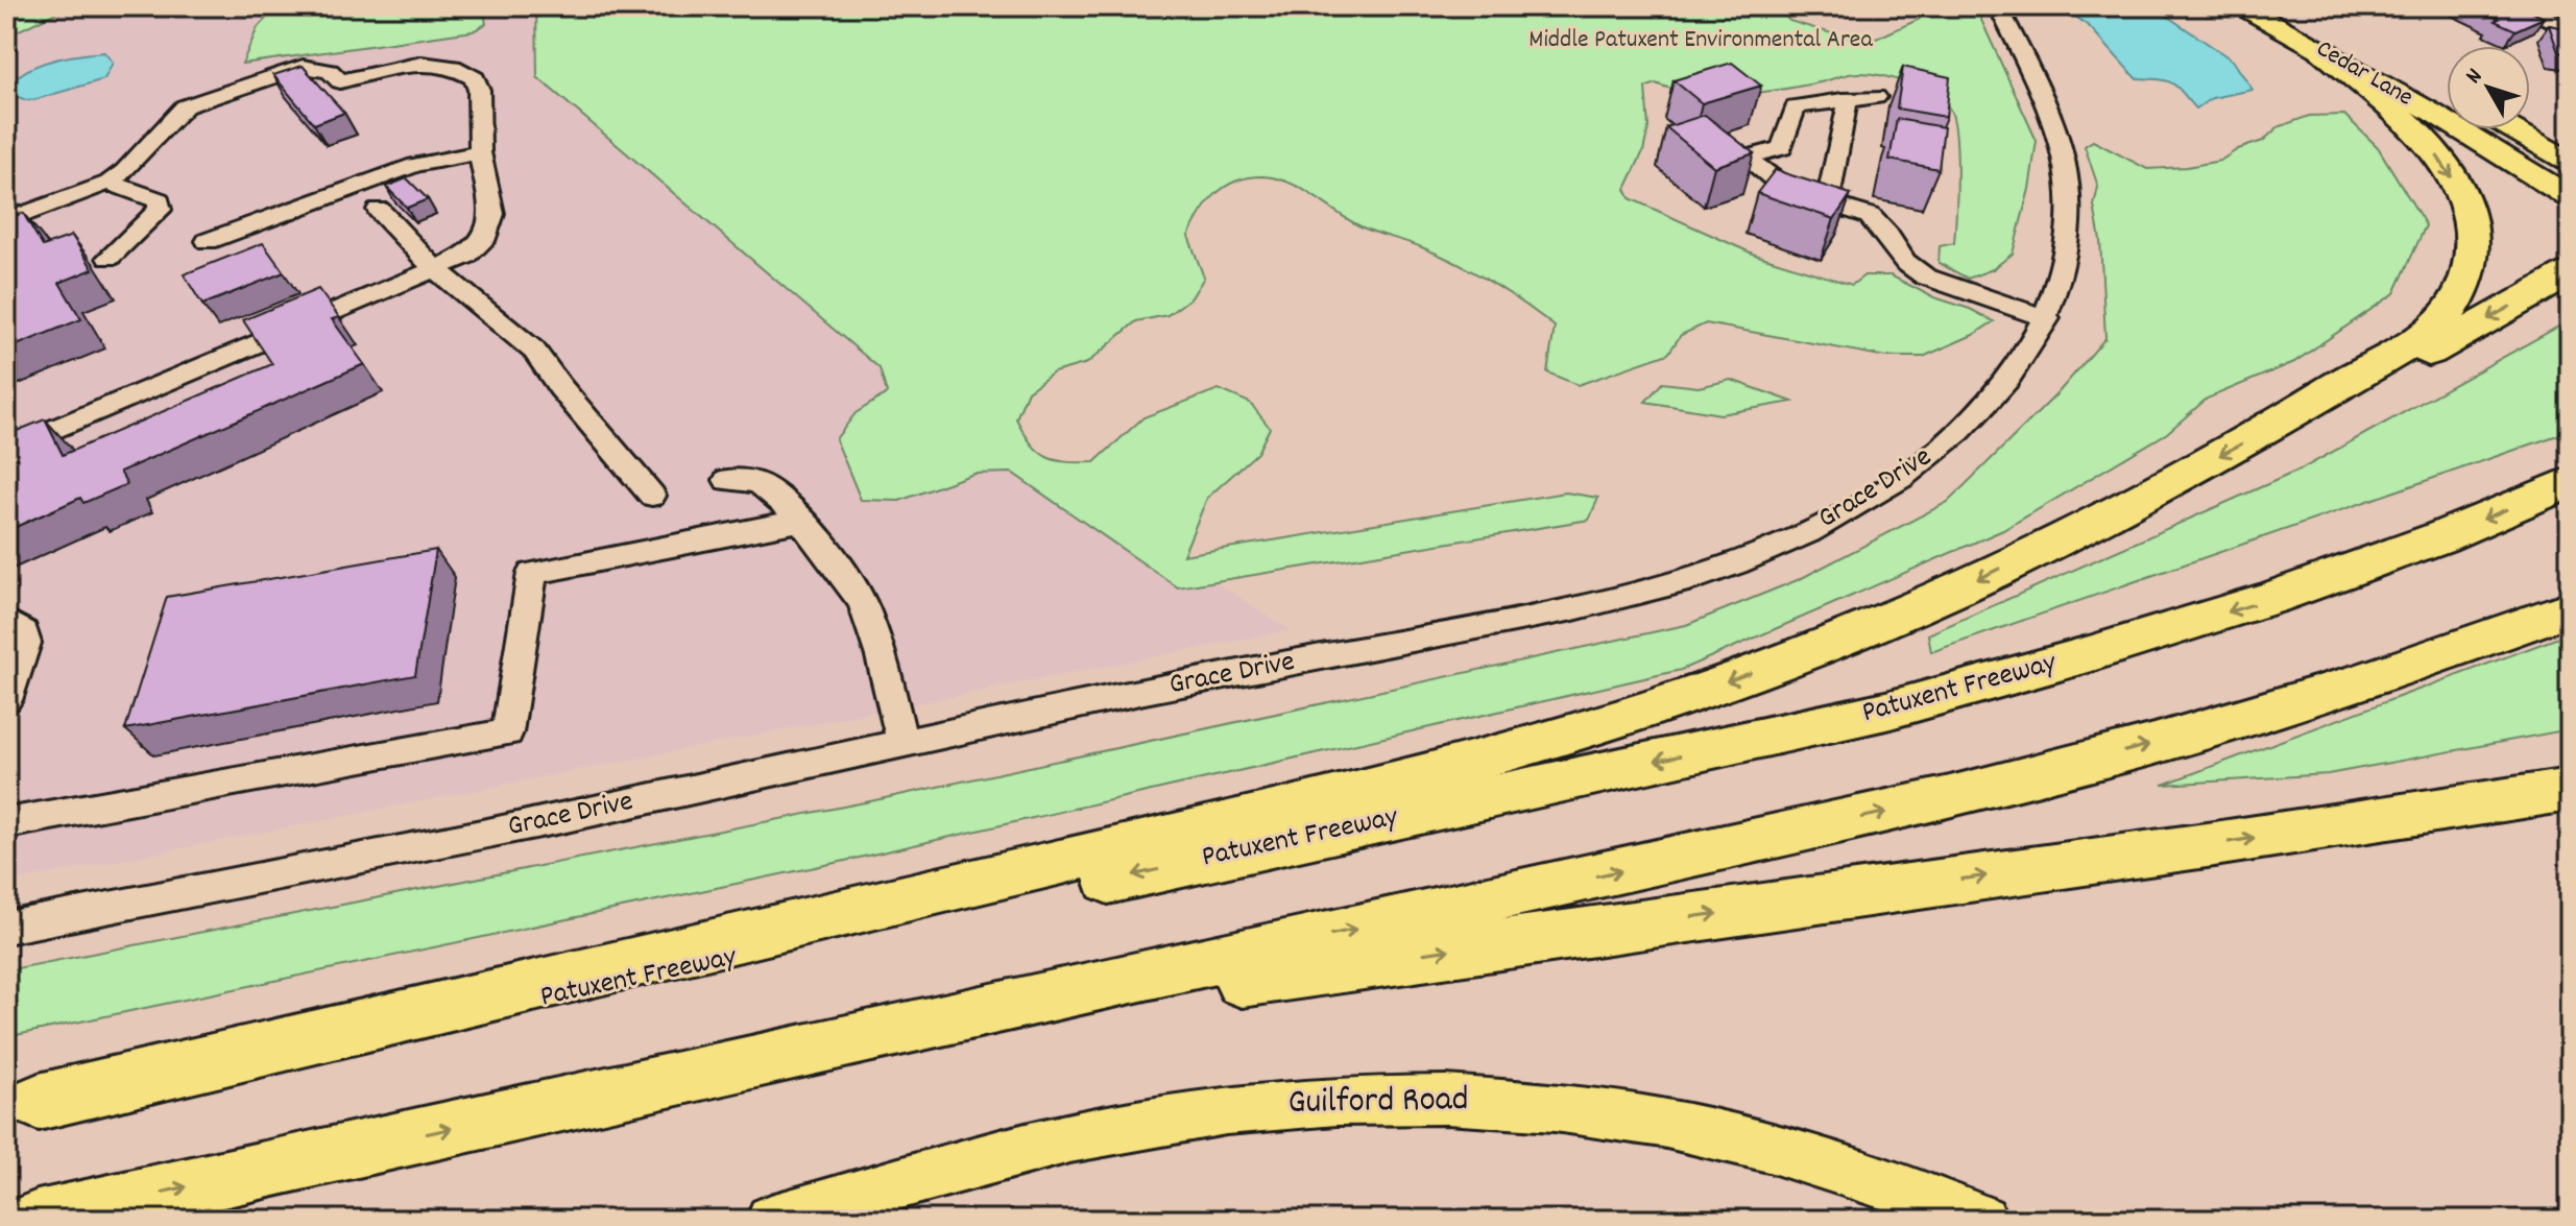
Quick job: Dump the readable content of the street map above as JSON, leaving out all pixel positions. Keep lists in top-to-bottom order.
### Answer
{
  "streets": {
    "highway": ["Patuxent Freeway"],
    "main road": ["Cedar Lane", "Guilford Road"],
    "street": ["Grace Drive"]
  },
  "parks": ["Middle Patuxent Environmental Area"],
  "north": "top left"
}
